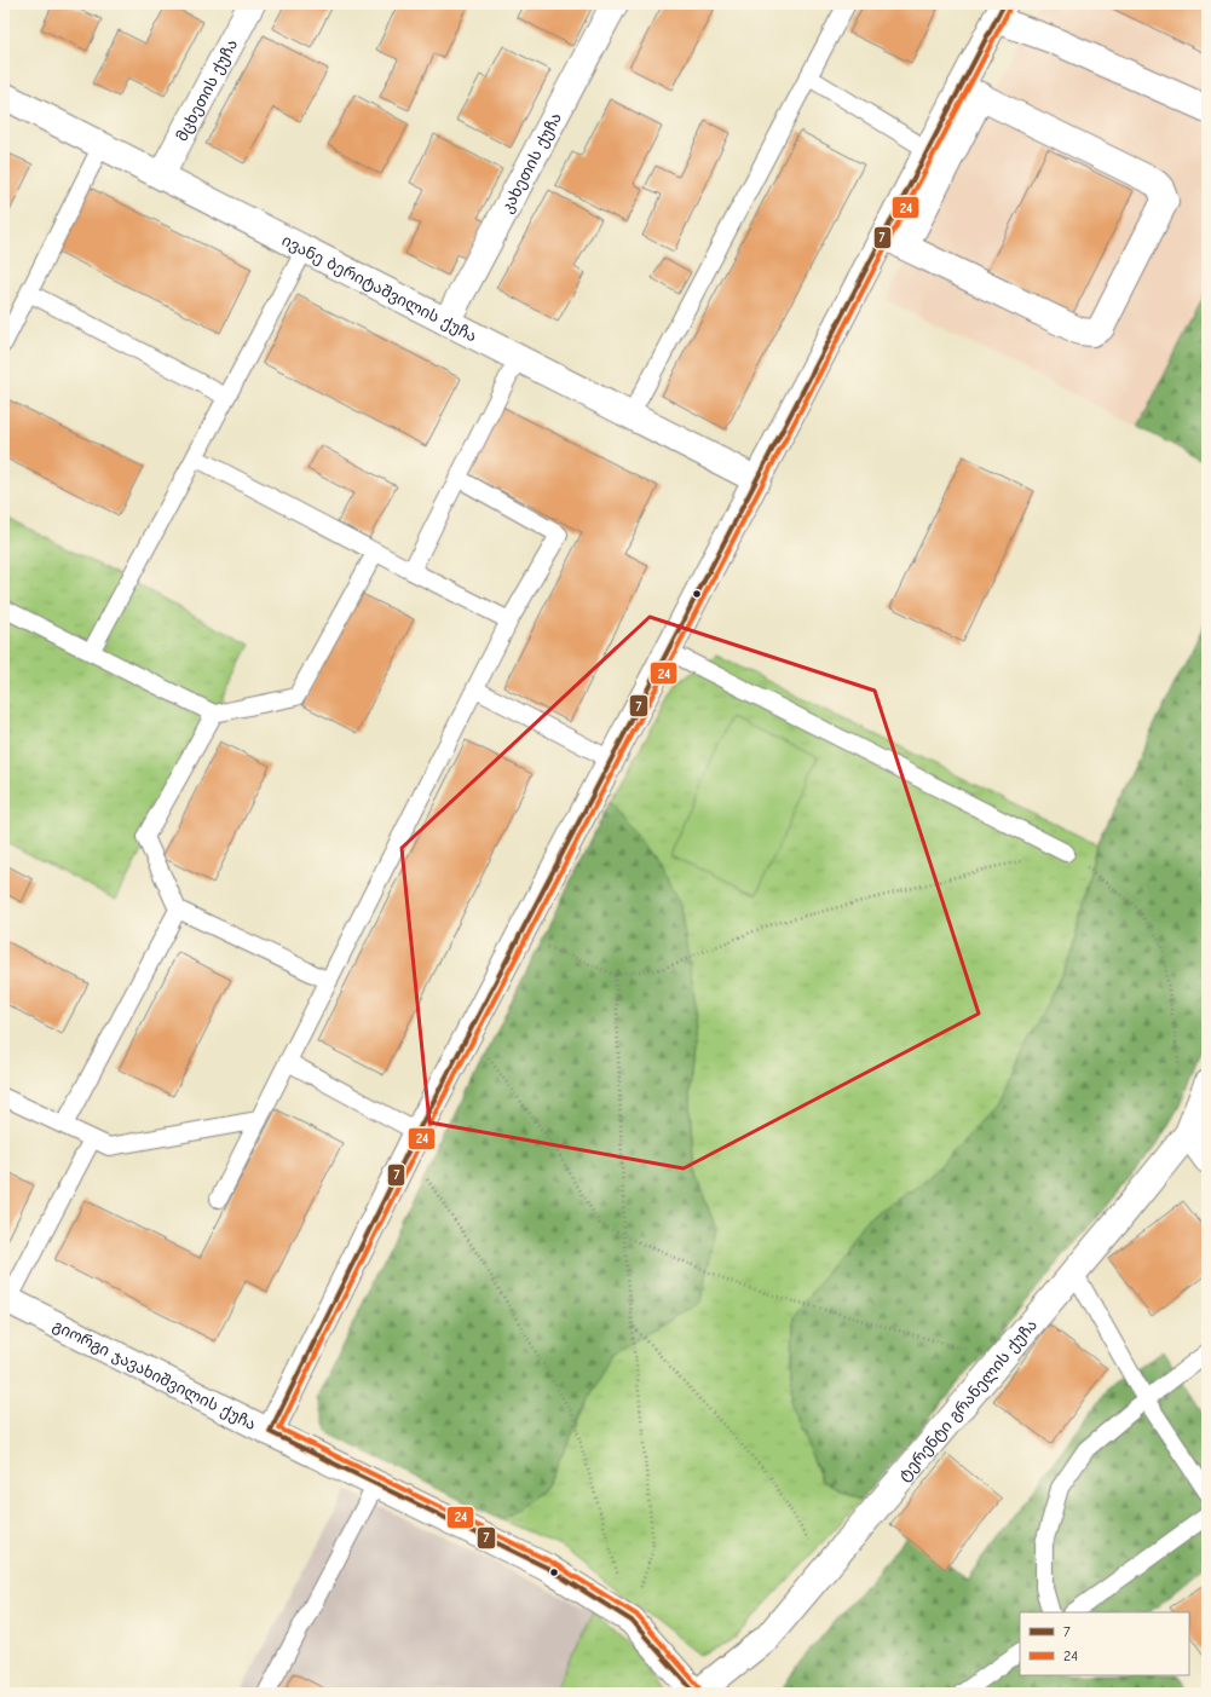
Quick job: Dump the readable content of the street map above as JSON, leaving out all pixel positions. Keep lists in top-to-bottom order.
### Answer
{
  "streets": {
    "street": [
      "მცხეთის ქუჩა",
      "კახეთის ქუჩა",
      "ივანე ბერიტაშვილის ქუჩა",
      "გიორგი ჯავახიშვილის ქუჩა",
      "ტერენტი გრანელის ქუჩა"
    ]
  },
  "crossings": [
    ["მცხეთის ქუჩა", "ივანე ბერიტაშვილის ქუჩა"],
    ["კახეთის ქუჩა", "ივანე ბერიტაშვილის ქუჩა"],
    ["გიორგი ჯავახიშვილის ქუჩა", "ტერენტი გრანელის ქუჩა"]
  ],
  "lines": ["transit line 7", "transit line 24"],
  "legend": ["7", "24"]
}
